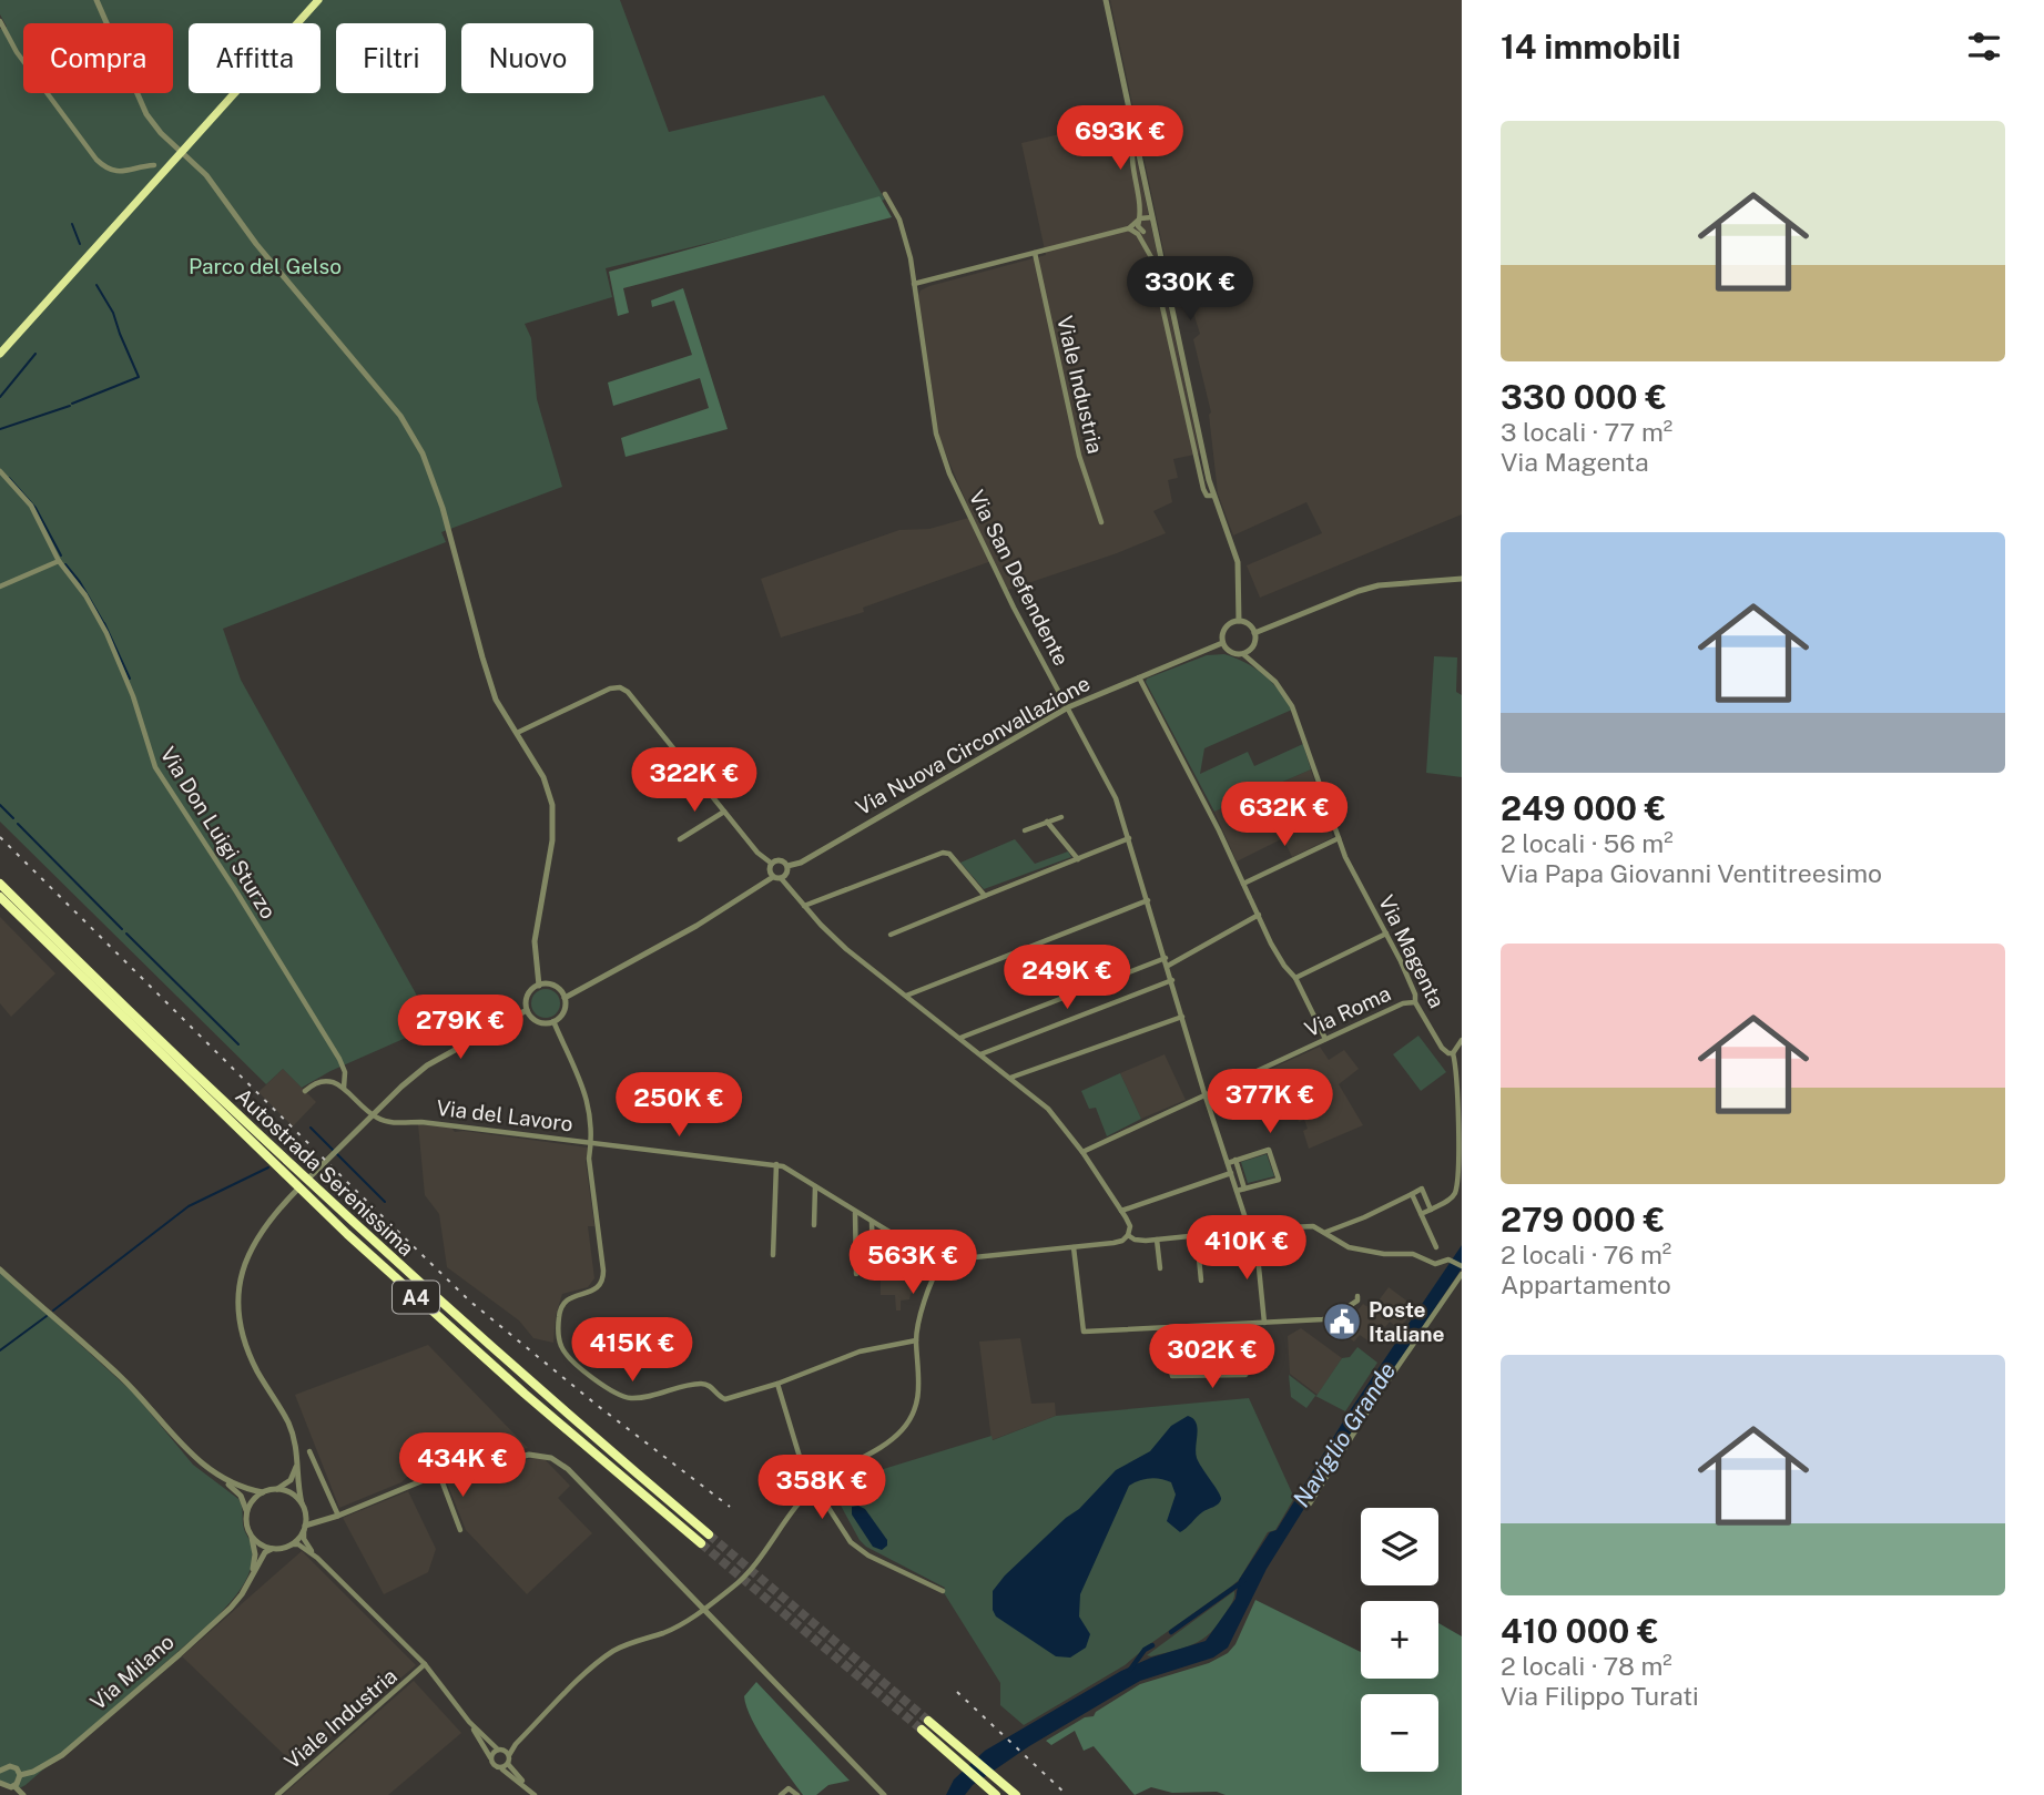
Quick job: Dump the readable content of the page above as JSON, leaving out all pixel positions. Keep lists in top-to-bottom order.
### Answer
{
  "streets": {
    "highway": ["Autostrada Serenissima", "A4"],
    "street": [
      "Viale Industria",
      "Via San Defendente",
      "Via Nuova Circonvallazione",
      "Via Don Luigi Sturzo",
      "Via Magenta",
      "Via Roma",
      "Via del Lavoro",
      "Via Milano"
    ]
  },
  "crossings": [
    ["Via San Defendente", "Via Nuova Circonvallazione"],
    ["Via San Defendente", "Via Roma"],
    ["Via Nuova Circonvallazione", "Via Magenta"],
    ["Via Don Luigi Sturzo", "Via del Lavoro"],
    ["Via Magenta", "Via Roma"]
  ],
  "water": ["Naviglio Grande"],
  "parks": ["Parco del Gelso"],
  "places": {
    "public building": ["Poste Italiane"]
  },
  "page": {
    "heading": "14 immobili",
    "chip": [
      "Compra",
      "Affitta",
      "Filtri",
      "Nuovo"
    ],
    "list": [
      {
        "name": "330 000 €",
        "note": "3 locali · 77 m² · Via Magenta"
      },
      {
        "name": "249 000 €",
        "note": "2 locali · 56 m² · Via Papa Giovanni Ventitreesimo"
      },
      {
        "name": "279 000 €",
        "note": "2 locali · 76 m² · Appartamento"
      },
      {
        "name": "410 000 €",
        "note": "2 locali · 78 m² · Via Filippo Turati"
      }
    ],
    "price": [
      "693K €",
      "330K €",
      "322K €",
      "632K €",
      "249K €",
      "279K €",
      "377K €",
      "250K €",
      "410K €",
      "563K €",
      "415K €",
      "302K €",
      "434K €",
      "358K €"
    ],
    "map_buttons": ["+", "−"]
  }
}
